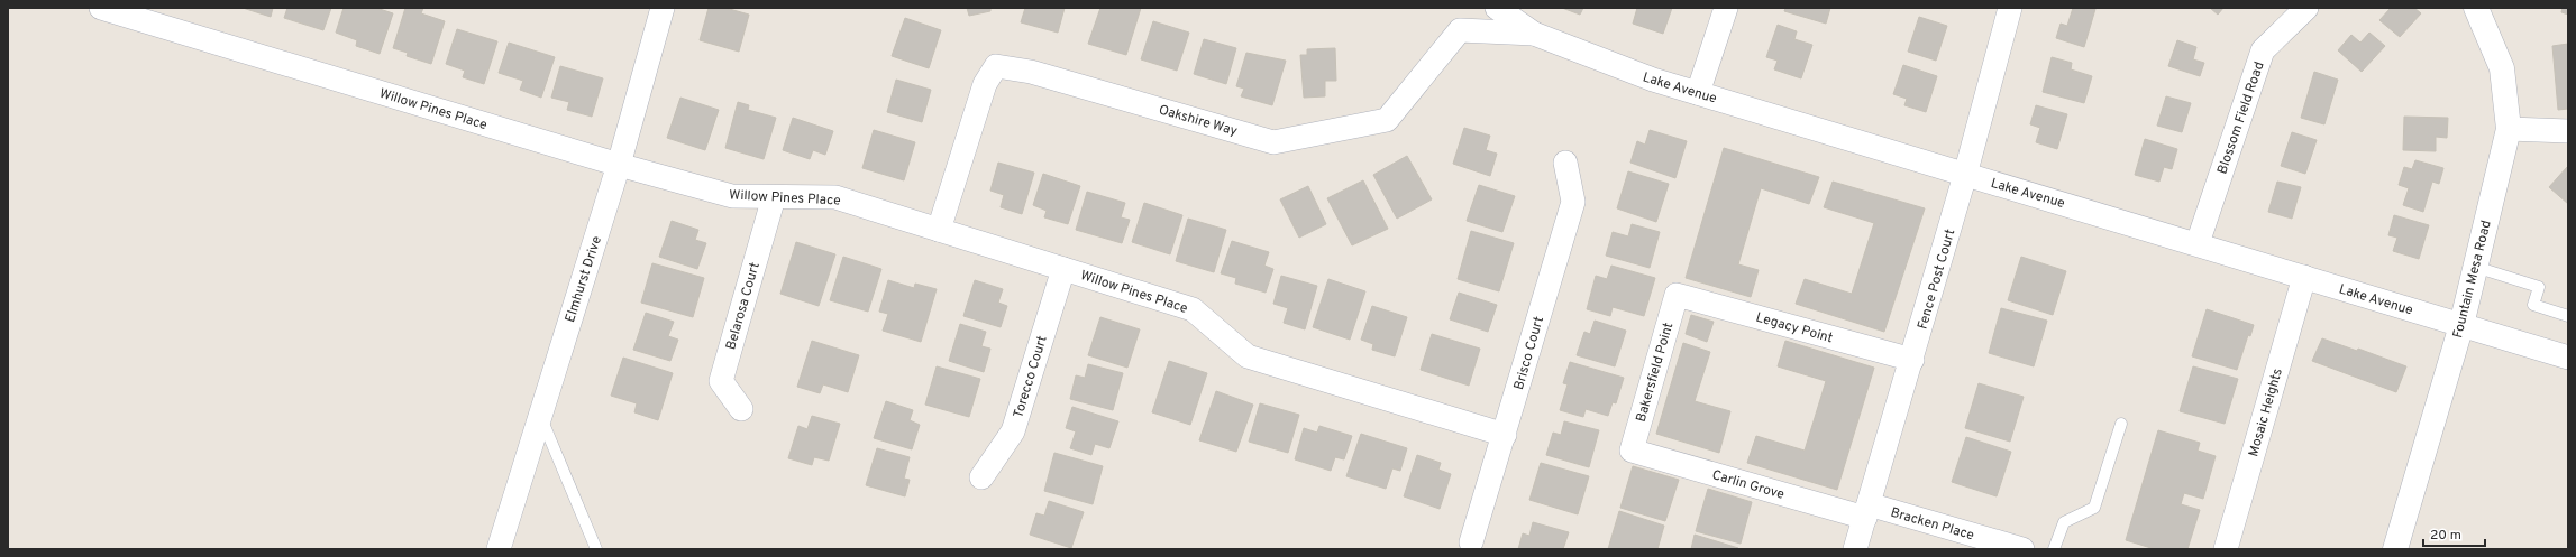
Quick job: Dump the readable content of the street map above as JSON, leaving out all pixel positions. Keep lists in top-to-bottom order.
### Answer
{
  "streets": {
    "main road": ["Fountain Mesa Road"],
    "street": [
      "Lake Avenue",
      "Willow Pines Place",
      "Blossom Field Road",
      "Oakshire Way",
      "Elmhurst Drive",
      "Fence Post Court",
      "Belarosa Court",
      "Legacy Point",
      "Brisco Court",
      "Bakersfield Point",
      "Torecco Court",
      "Mosaic Heights",
      "Carlin Grove",
      "Bracken Place"
    ]
  },
  "crossings": [
    ["Lake Avenue", "Blossom Field Road"],
    ["Lake Avenue", "Oakshire Way"],
    ["Lake Avenue", "Fence Post Court"],
    ["Lake Avenue", "Fountain Mesa Road"],
    ["Lake Avenue", "Mosaic Heights"],
    ["Willow Pines Place", "Oakshire Way"],
    ["Willow Pines Place", "Elmhurst Drive"],
    ["Willow Pines Place", "Belarosa Court"],
    ["Willow Pines Place", "Brisco Court"],
    ["Willow Pines Place", "Torecco Court"],
    ["Fence Post Court", "Legacy Point"],
    ["Fence Post Court", "Carlin Grove"],
    ["Fence Post Court", "Bracken Place"],
    ["Legacy Point", "Bakersfield Point"],
    ["Bakersfield Point", "Carlin Grove"],
    ["Carlin Grove", "Bracken Place"]
  ],
  "scale_bar": "20 m"
}
